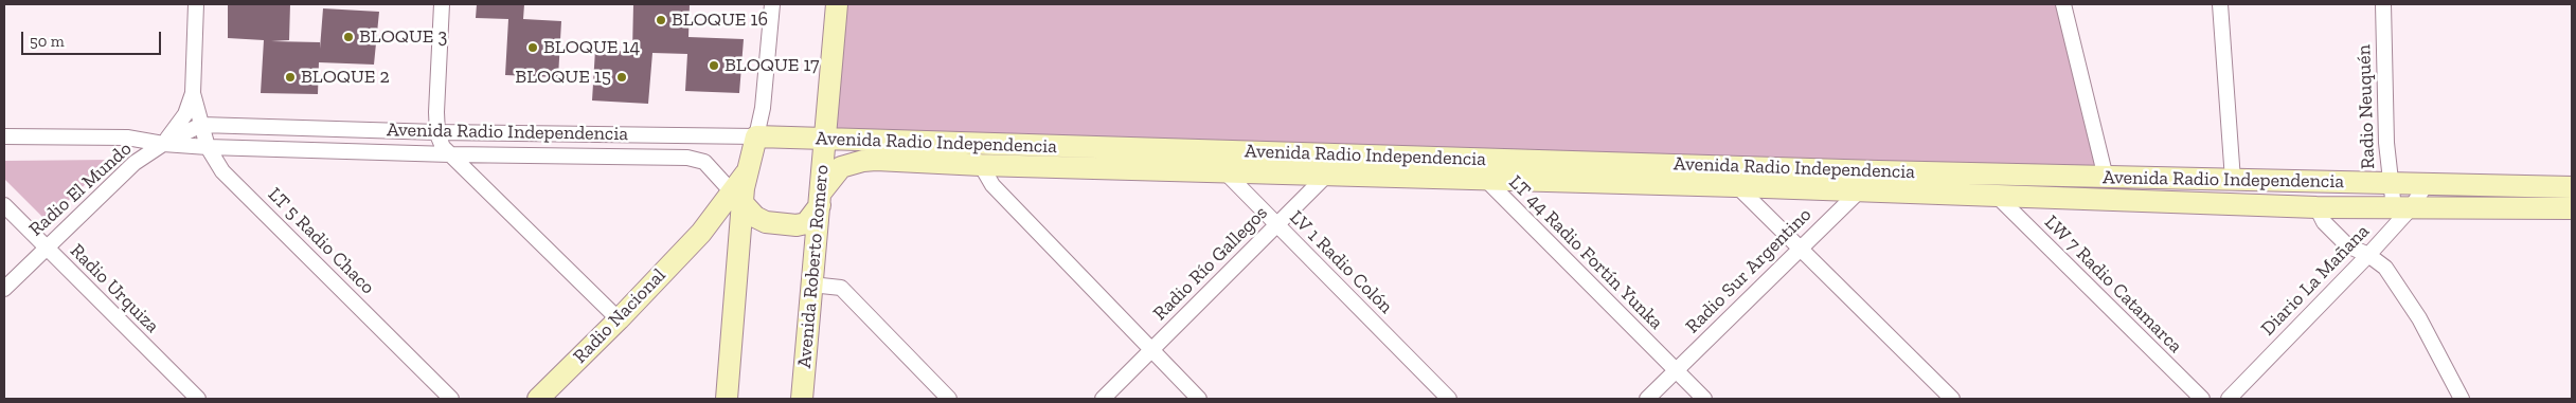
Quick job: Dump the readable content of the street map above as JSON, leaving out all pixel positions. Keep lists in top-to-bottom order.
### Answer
{
  "streets": {
    "main road": ["Avenida Radio Independencia", "Avenida Roberto Romero", "Radio Nacional"],
    "street": [
      "Radio Neuquén",
      "Radio El Mundo",
      "LT 5 Radio Chaco",
      "LT 44 Radio Fortín Yunka",
      "LV 1 Radio Colón",
      "Radio Río Gallegos",
      "Radio Sur Argentino",
      "Diario La Mañana",
      "LW 7 Radio Catamarca",
      "Radio Urquiza"
    ]
  },
  "crossings": [
    ["Radio Neuquén", "Avenida Radio Independencia"],
    ["Radio Neuquén", "Diario La Mañana"],
    ["Avenida Radio Independencia", "Radio El Mundo"],
    ["Avenida Radio Independencia", "LT 5 Radio Chaco"],
    ["Avenida Radio Independencia", "LT 44 Radio Fortín Yunka"],
    ["Avenida Radio Independencia", "LV 1 Radio Colón"],
    ["Avenida Radio Independencia", "Radio Río Gallegos"],
    ["Avenida Radio Independencia", "Avenida Roberto Romero"],
    ["Avenida Radio Independencia", "Radio Sur Argentino"],
    ["Avenida Radio Independencia", "Diario La Mañana"],
    ["Avenida Radio Independencia", "LW 7 Radio Catamarca"],
    ["Avenida Radio Independencia", "Radio Nacional"],
    ["Radio El Mundo", "Radio Urquiza"],
    ["LT 44 Radio Fortín Yunka", "Radio Sur Argentino"],
    ["LV 1 Radio Colón", "Radio Río Gallegos"]
  ],
  "places": [
    "BLOQUE 16",
    "BLOQUE 3",
    "BLOQUE 14",
    "BLOQUE 17",
    "BLOQUE 2",
    "BLOQUE 15"
  ],
  "scale_bar": "50 m"
}
